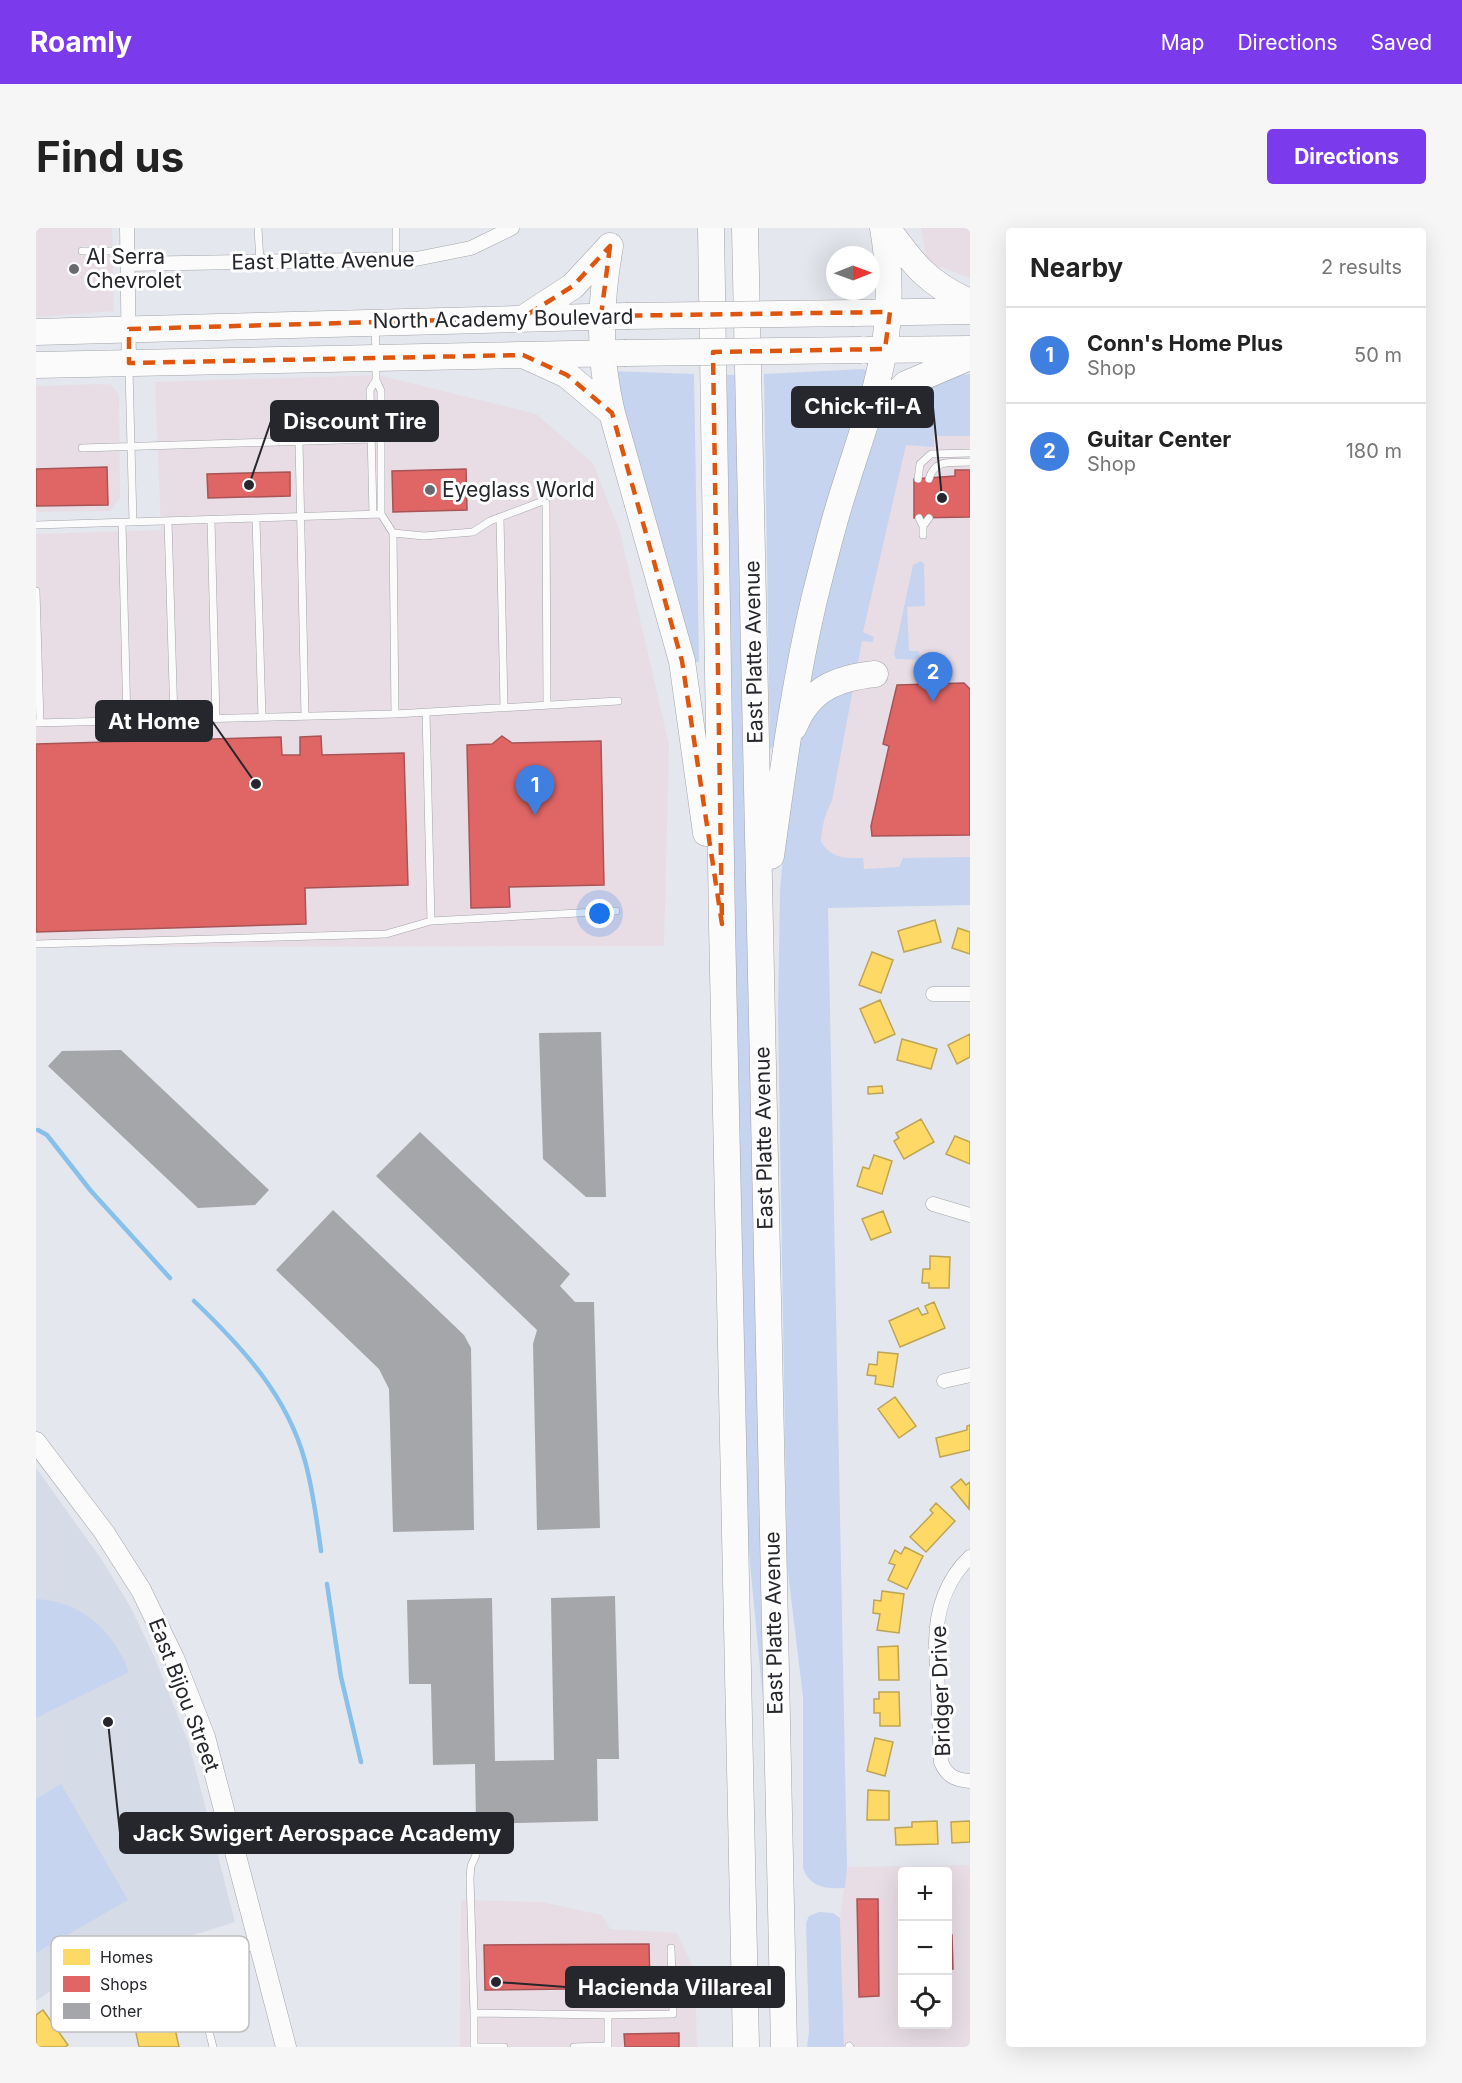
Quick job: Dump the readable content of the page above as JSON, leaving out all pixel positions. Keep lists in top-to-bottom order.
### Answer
{
  "streets": {
    "highway": ["East Platte Avenue", "North Academy Boulevard"],
    "street": ["Bridger Drive", "East Bijou Street"]
  },
  "places": [
    "Al Serra Chevrolet",
    "Discount Tire",
    "Eyeglass World",
    "Chick-fil-A",
    "At Home",
    "Jack Swigert Aerospace Academy",
    "Hacienda Villareal"
  ],
  "legend": ["Homes", "Shops", "Other"],
  "north": "right",
  "page": {
    "header": "Roamly",
    "nav": ["Map", "Directions", "Saved"],
    "buttons": "Directions",
    "title": "Find us",
    "heading": ["Nearby", "2 results"],
    "list": [
      {
        "mark": "1",
        "name": "Conn's Home Plus",
        "note": "Shop",
        "value": "50 m"
      },
      {
        "mark": "2",
        "name": "Guitar Center",
        "note": "Shop",
        "value": "180 m"
      }
    ],
    "pins": ["2", "1"],
    "map_buttons": ["+", "−"]
  }
}
